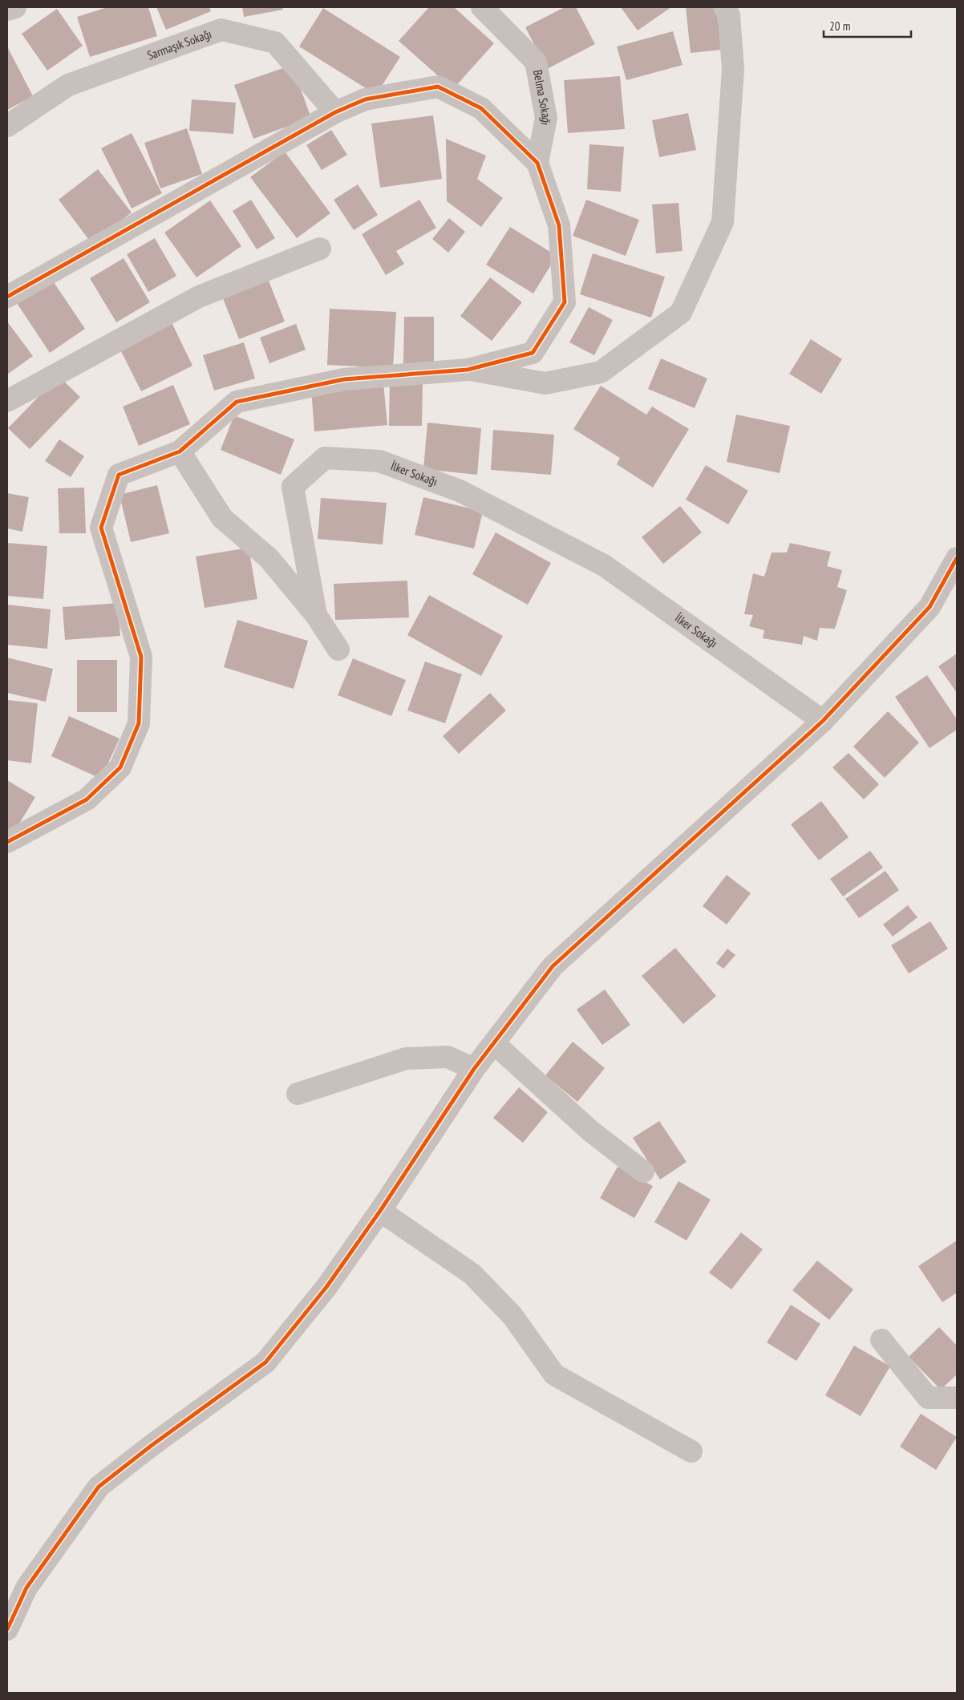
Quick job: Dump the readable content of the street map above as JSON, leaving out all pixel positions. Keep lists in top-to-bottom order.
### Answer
{
  "streets": {
    "street": ["Sarmaşık Sokağı", "Belma Sokağı", "İlker Sokağı"]
  },
  "scale_bar": "20 m"
}
